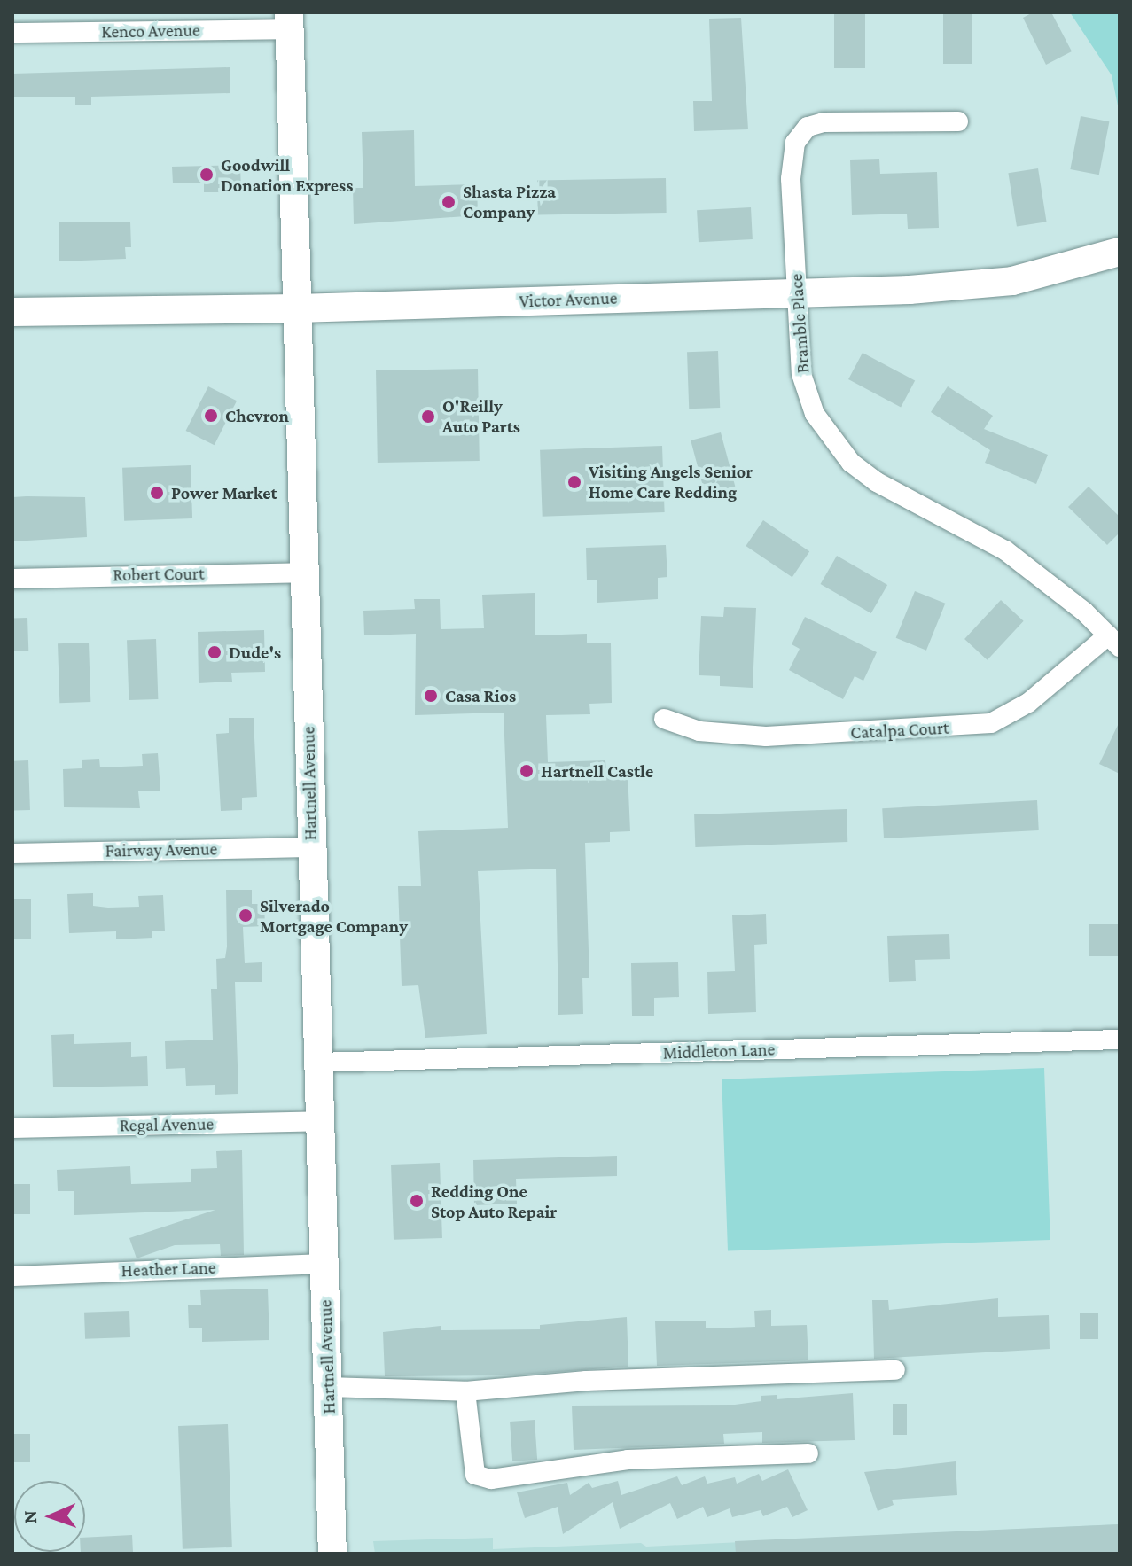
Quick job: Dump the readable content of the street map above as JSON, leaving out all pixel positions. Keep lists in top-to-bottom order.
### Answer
{
  "streets": {
    "main road": ["Victor Avenue", "Hartnell Avenue"],
    "street": [
      "Kenco Avenue",
      "Bramble Place",
      "Robert Court",
      "Catalpa Court",
      "Fairway Avenue",
      "Middleton Lane",
      "Regal Avenue",
      "Heather Lane"
    ]
  },
  "crossings": [
    ["Kenco Avenue", "Hartnell Avenue"],
    ["Victor Avenue", "Bramble Place"],
    ["Victor Avenue", "Hartnell Avenue"],
    ["Bramble Place", "Catalpa Court"],
    ["Robert Court", "Hartnell Avenue"],
    ["Hartnell Avenue", "Fairway Avenue"],
    ["Hartnell Avenue", "Middleton Lane"],
    ["Hartnell Avenue", "Regal Avenue"],
    ["Hartnell Avenue", "Heather Lane"]
  ],
  "places": [
    "Goodwill Donation Express",
    "Shasta Pizza Company",
    "Chevron",
    "O'Reilly Auto Parts",
    "Visiting Angels Senior Home Care Redding",
    "Power Market",
    "Dude's",
    "Casa Rios",
    "Hartnell Castle",
    "Silverado Mortgage Company",
    "Redding One Stop Auto Repair"
  ],
  "north": "left"
}
